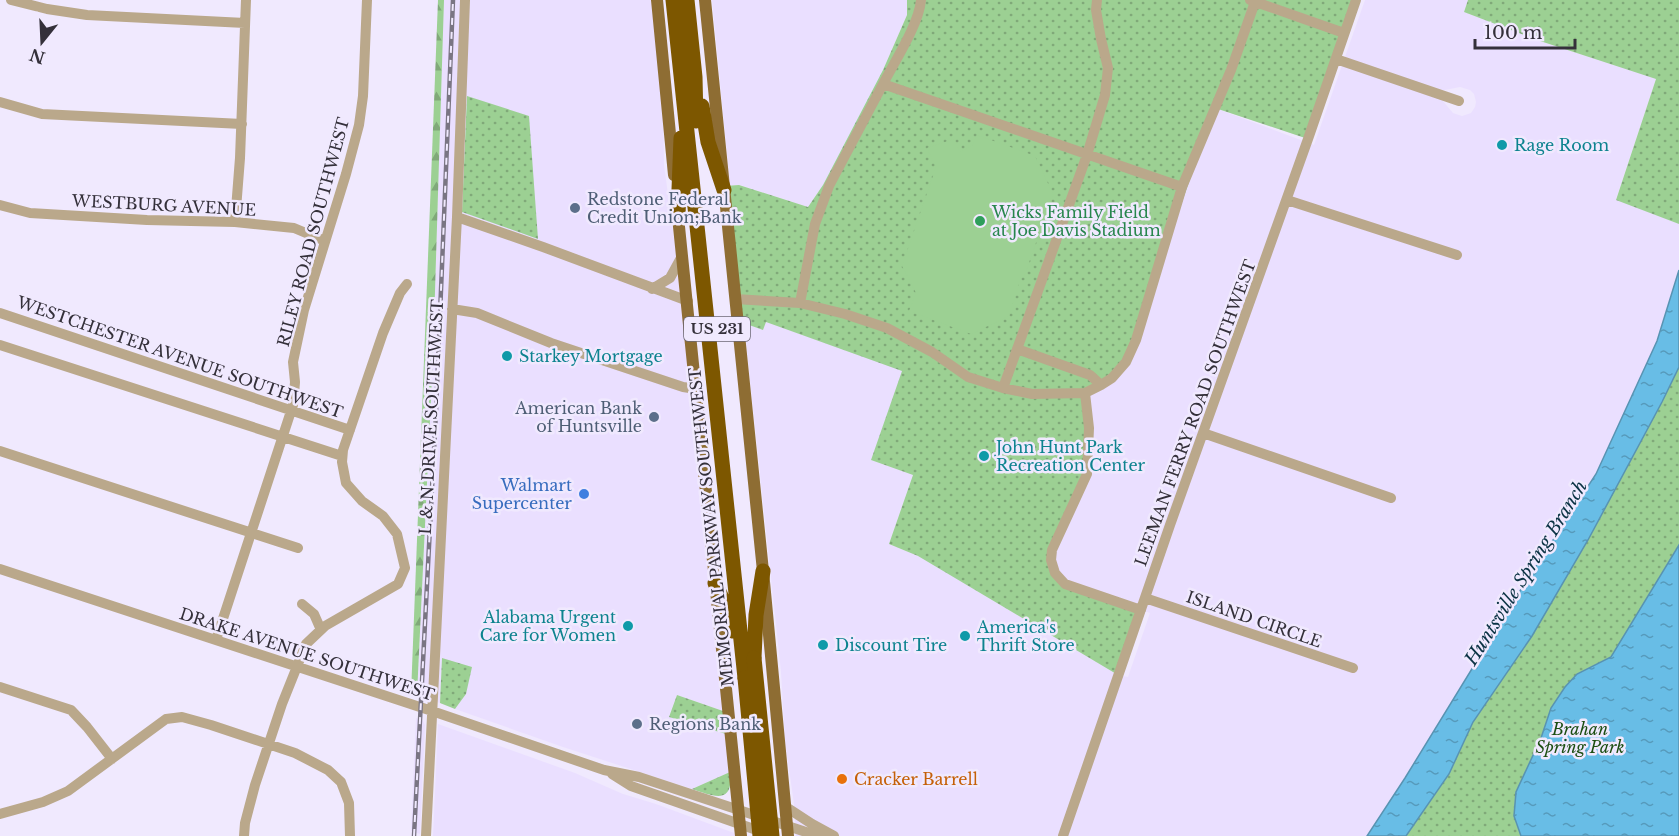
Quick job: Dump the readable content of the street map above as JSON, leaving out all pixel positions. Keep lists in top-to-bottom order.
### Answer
{
  "streets": {
    "highway": ["US 231", "MEMORIAL PARKWAY SOUTHWEST"],
    "street": [
      "WESTBURG AVENUE",
      "RILEY ROAD SOUTHWEST",
      "WESTCHESTER AVENUE SOUTHWEST",
      "LEEMAN FERRY ROAD SOUTHWEST",
      "L & N DRIVE SOUTHWEST",
      "ISLAND CIRCLE",
      "DRAKE AVENUE SOUTHWEST"
    ]
  },
  "crossings": [
    ["WESTBURG AVENUE", "RILEY ROAD SOUTHWEST"],
    ["RILEY ROAD SOUTHWEST", "WESTCHESTER AVENUE SOUTHWEST"],
    ["RILEY ROAD SOUTHWEST", "DRAKE AVENUE SOUTHWEST"],
    ["LEEMAN FERRY ROAD SOUTHWEST", "ISLAND CIRCLE"],
    ["L & N DRIVE SOUTHWEST", "DRAKE AVENUE SOUTHWEST"],
    ["MEMORIAL PARKWAY SOUTHWEST", "DRAKE AVENUE SOUTHWEST"]
  ],
  "water": ["Huntsville Spring Branch"],
  "parks": ["Brahan Spring Park"],
  "places": [
    "Rage Room",
    "Redstone Federal Credit Union;Bank",
    "Wicks Family Field at Joe Davis Stadium",
    "Starkey Mortgage",
    "American Bank of Huntsville",
    "John Hunt Park Recreation Center",
    "Walmart Supercenter",
    "Alabama Urgent Care for Women",
    "America's Thrift Store",
    "Discount Tire",
    "Regions Bank",
    "Cracker Barrell"
  ],
  "scale_bar": "100 m",
  "north": "bottom"
}
